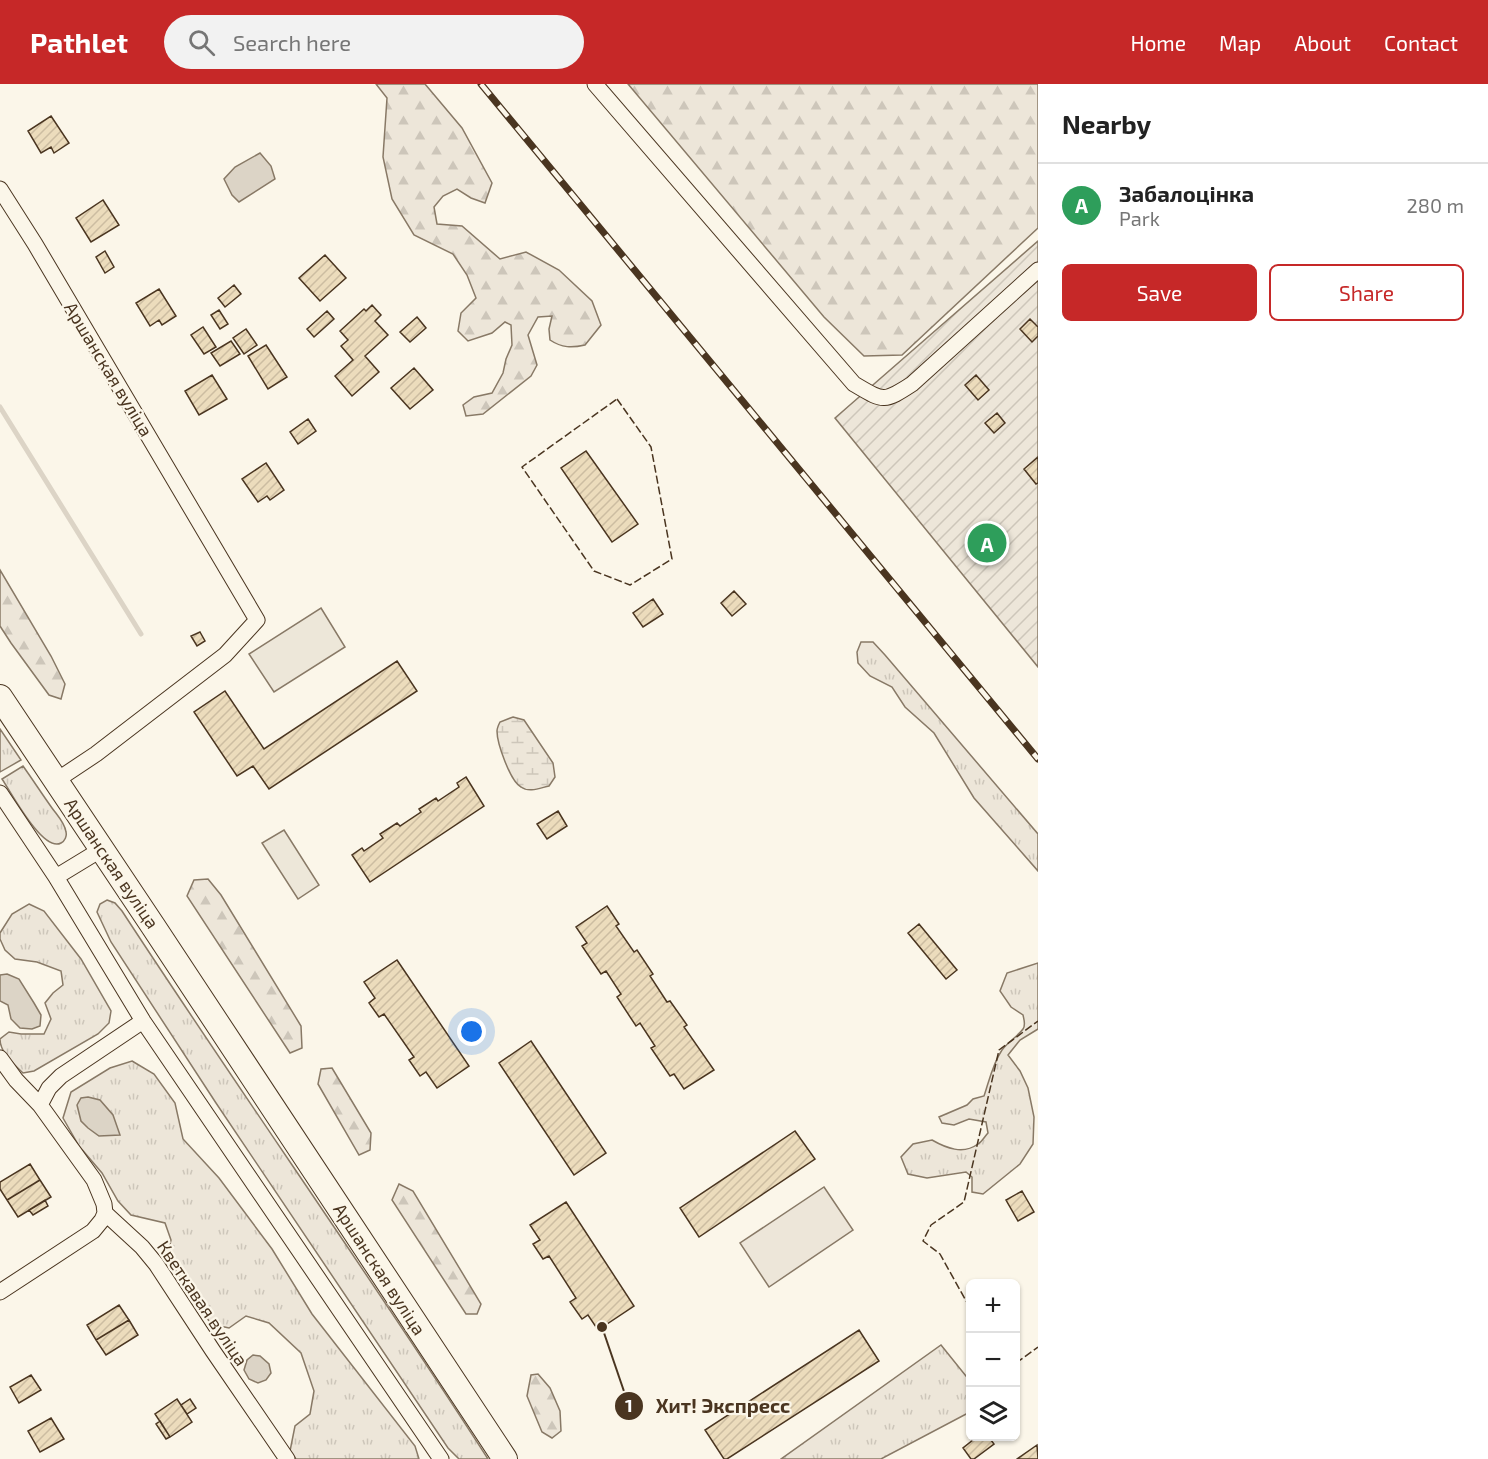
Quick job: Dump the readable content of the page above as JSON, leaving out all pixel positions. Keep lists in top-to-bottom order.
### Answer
{
  "streets": {
    "main road": ["Аршанская вуліца"],
    "street": ["Кветкавая вуліца"]
  },
  "places": ["Хит! Экспресс"],
  "page": {
    "header": "Pathlet",
    "search": "Search here",
    "nav": [
      "Home",
      "Map",
      "About",
      "Contact"
    ],
    "heading": "Nearby",
    "list": [
      {
        "mark": "A",
        "name": "Забалоцінка",
        "note": "Park",
        "value": "280 m"
      }
    ],
    "buttons": ["Save", "Share"],
    "pins": "A",
    "map_buttons": ["+", "−"]
  }
}
